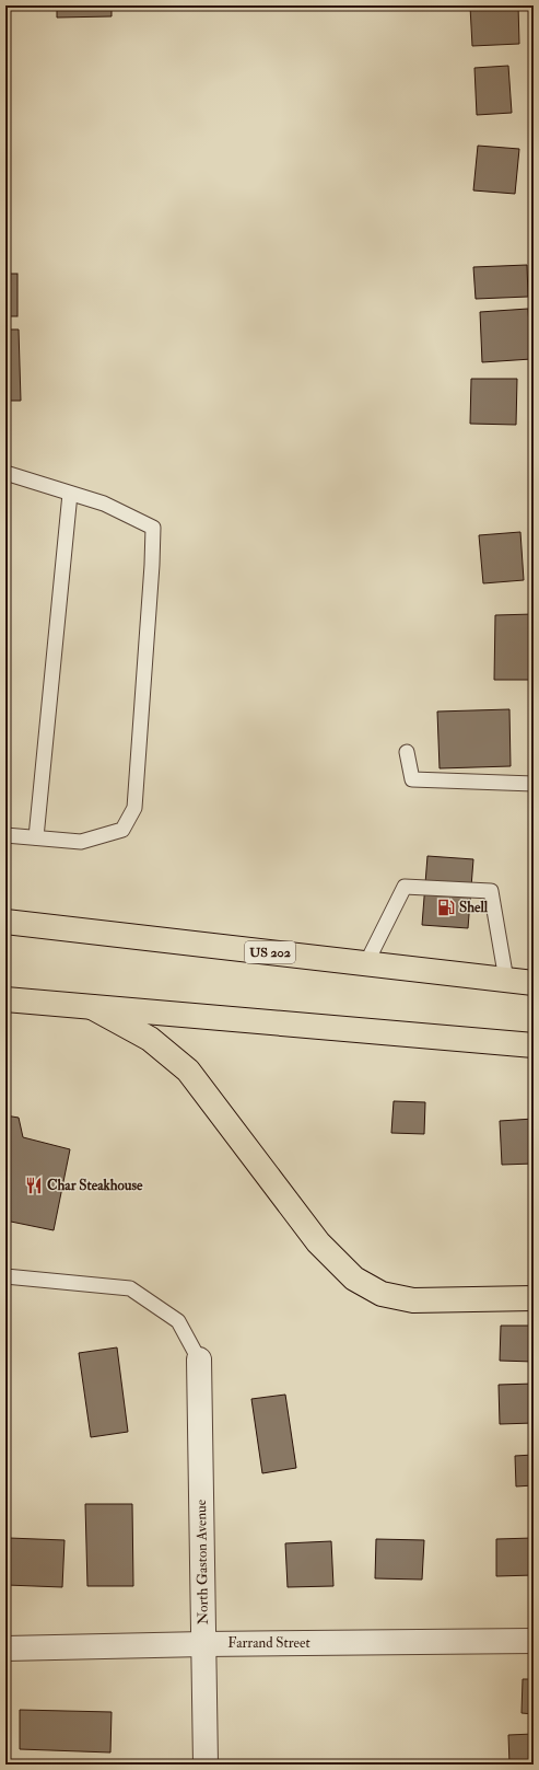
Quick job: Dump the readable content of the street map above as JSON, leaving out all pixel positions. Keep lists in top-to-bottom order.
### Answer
{
  "streets": {
    "highway": ["US 202"],
    "street": ["North Gaston Avenue", "Farrand Street"]
  },
  "crossings": [
    ["North Gaston Avenue", "Farrand Street"]
  ],
  "places": {
    "fuel station": ["Shell"],
    "restaurant": ["Char Steakhouse"]
  }
}
